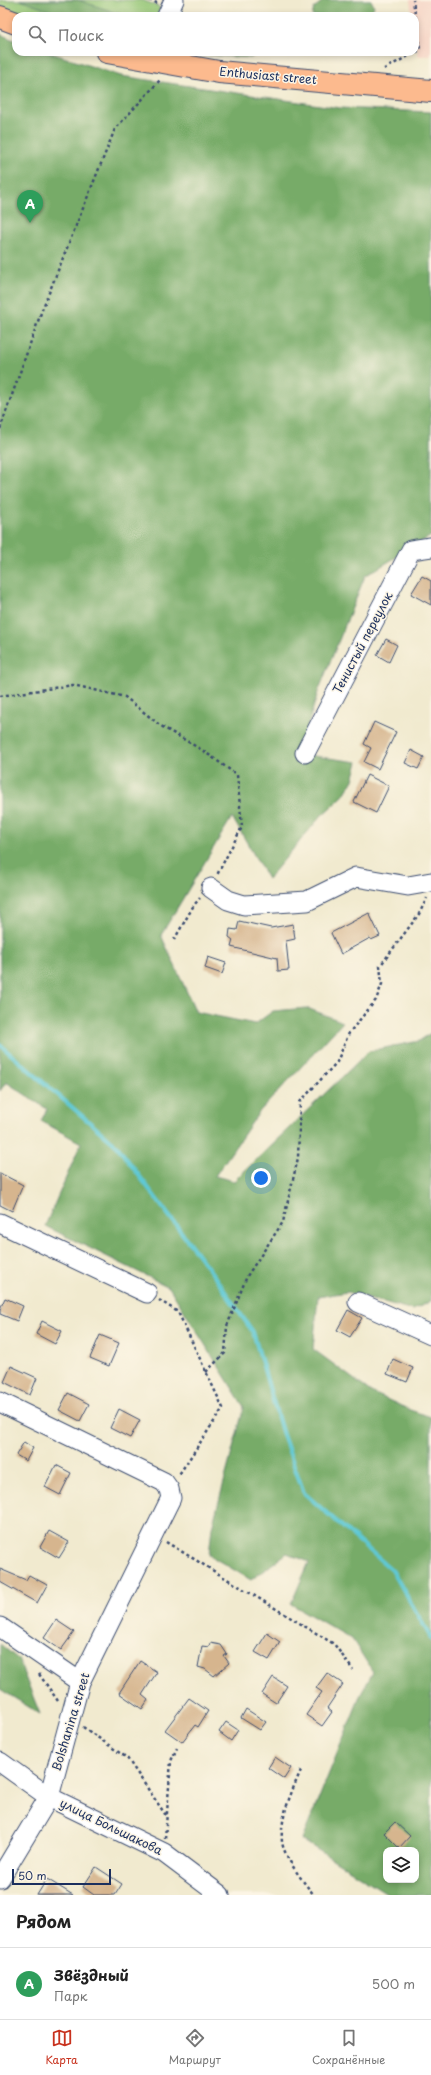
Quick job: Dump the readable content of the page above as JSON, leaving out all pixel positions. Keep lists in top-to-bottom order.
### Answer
{
  "streets": {
    "main road": ["Enthusiast street"],
    "street": ["Тенистый переулок", "Bolshanina street", "улица Большакова"]
  },
  "crossings": [
    ["Bolshanina street", "улица Большакова"]
  ],
  "scale_bar": "50 m",
  "page": {
    "search": "Поиск",
    "pins": "A",
    "scale": "50 m",
    "heading": "Рядом",
    "list": [
      {
        "mark": "A",
        "name": "Звёздный",
        "note": "Парк",
        "value": "500 m"
      }
    ],
    "nav": ["Карта", "Маршрут", "Сохранённые"]
  }
}
